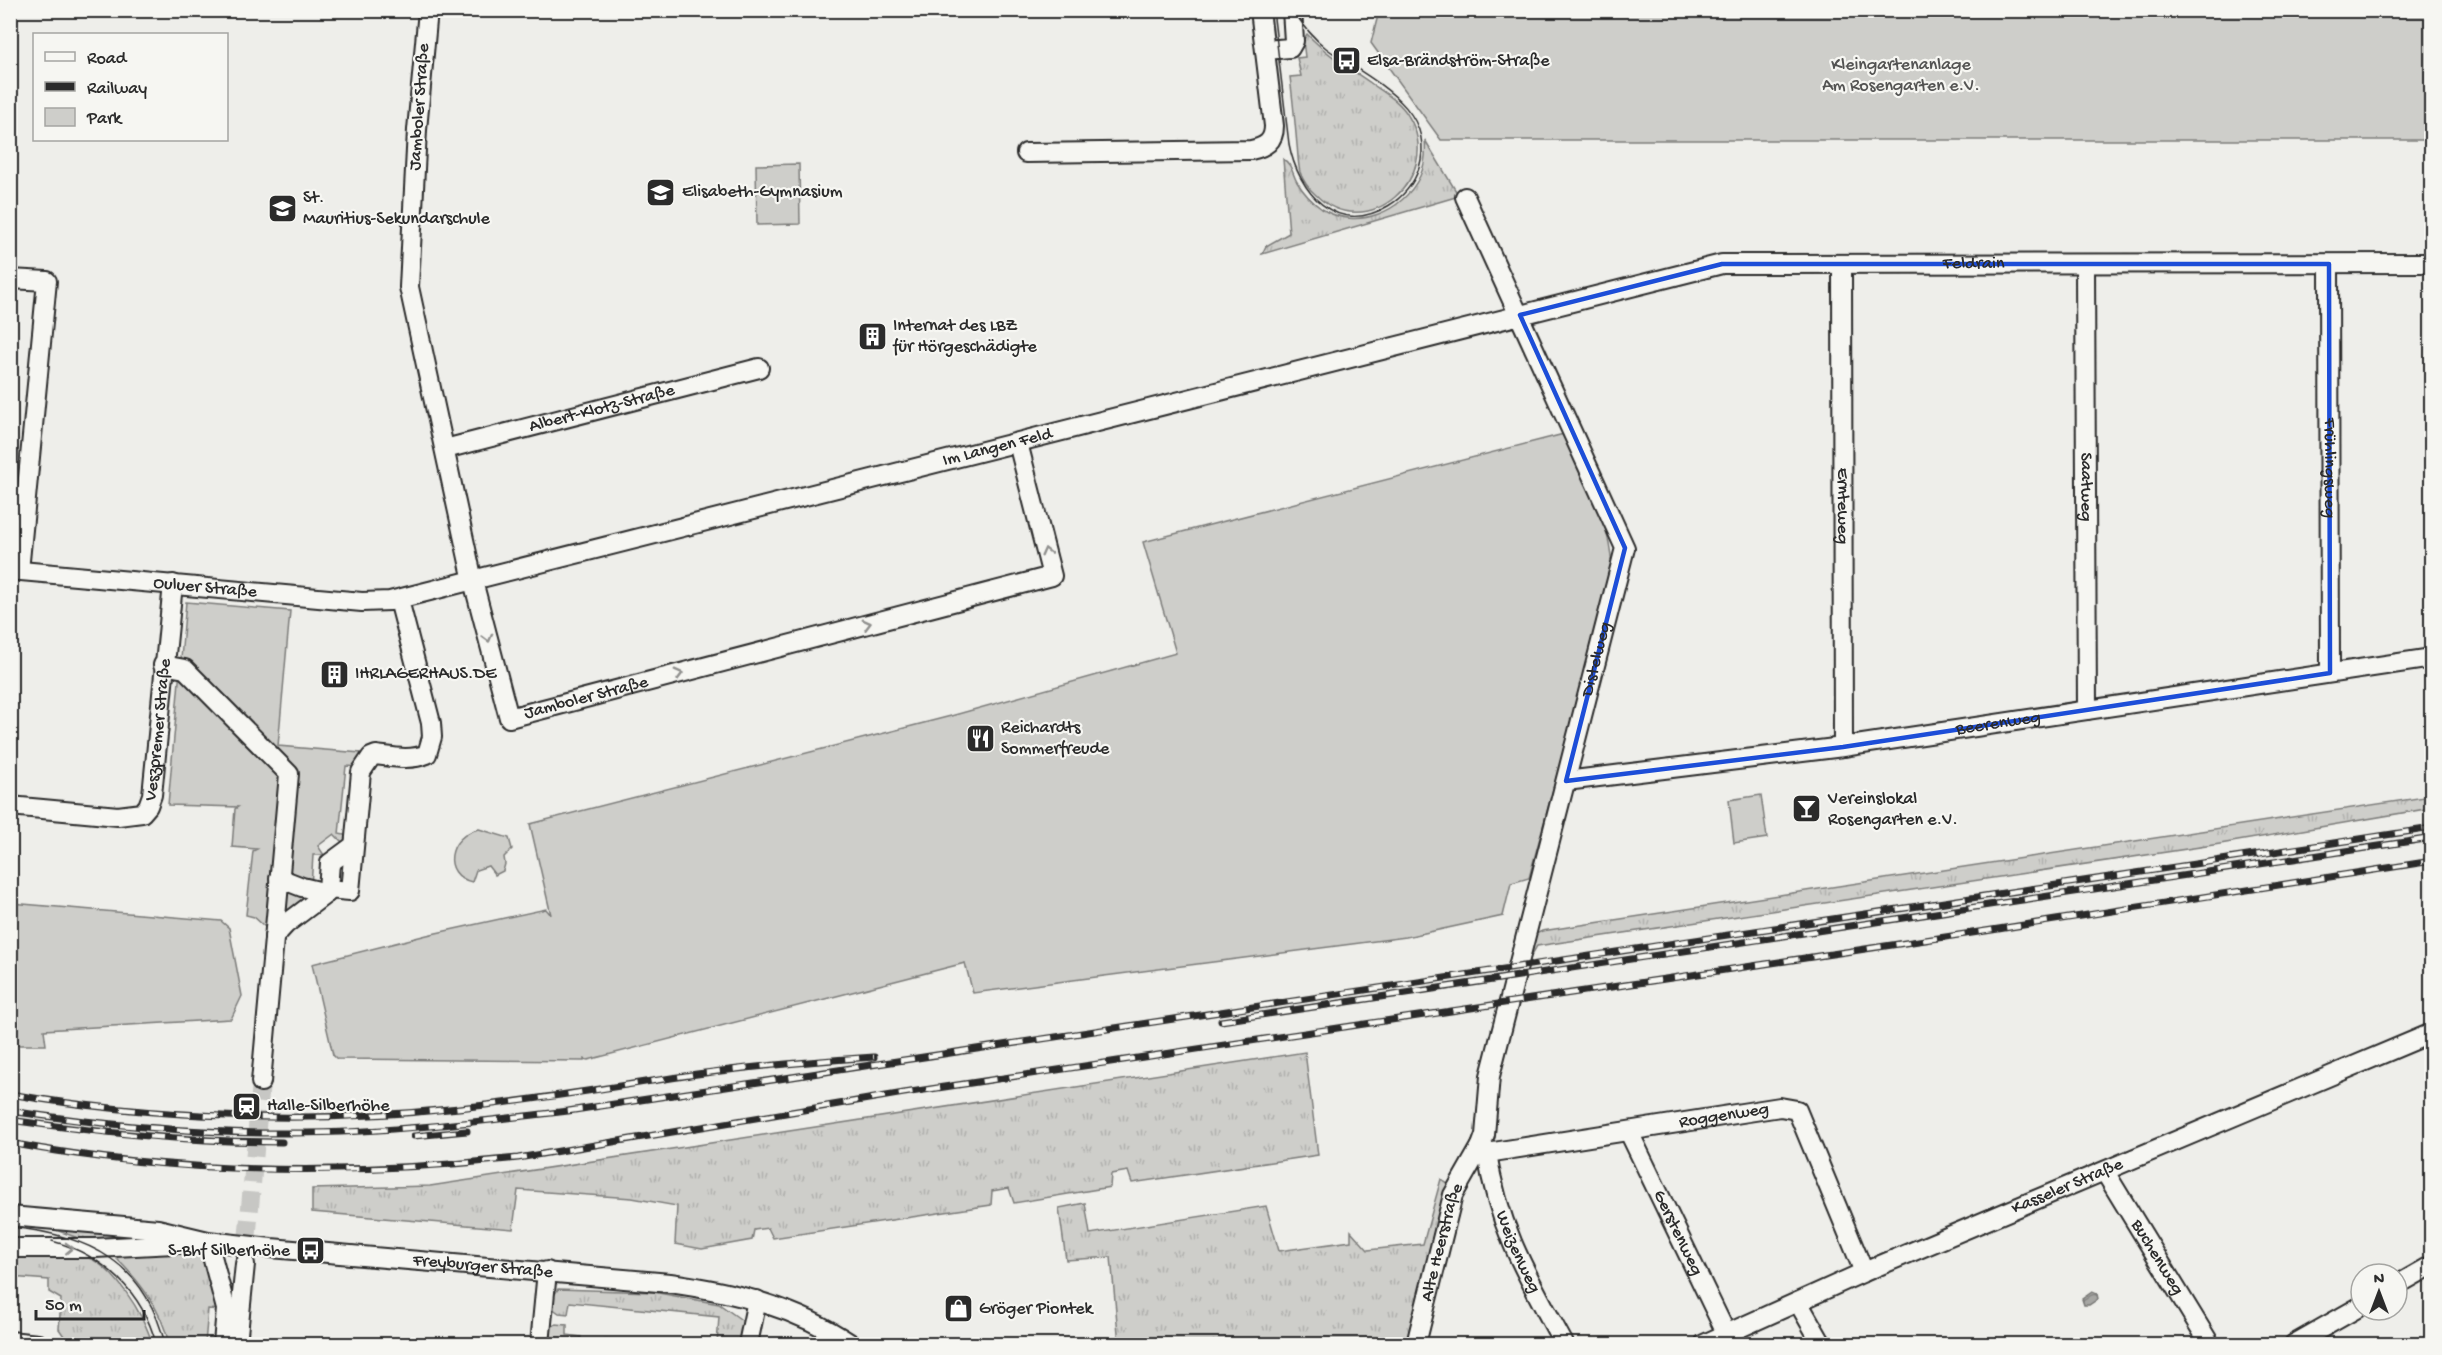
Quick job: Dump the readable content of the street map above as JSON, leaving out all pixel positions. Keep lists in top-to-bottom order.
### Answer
{
  "streets": {
    "street": [
      "Jamboler Straße",
      "Feldrain",
      "Albert-Klotz-Straße",
      "Im Langen Feld",
      "Frühlingsweg",
      "Saatweg",
      "Ernteweg",
      "Ouluer Straße",
      "Distelweg",
      "Beerenweg",
      "Veszpremer Straße",
      "Roggenweg",
      "Kasseler Straße",
      "Gerstenweg",
      "Alte Heerstraße",
      "Weizenweg",
      "Buchenweg",
      "Freyburger Straße"
    ]
  },
  "crossings": [
    ["Jamboler Straße", "Albert-Klotz-Straße"],
    ["Jamboler Straße", "Im Langen Feld"],
    ["Jamboler Straße", "Ouluer Straße"],
    ["Feldrain", "Im Langen Feld"],
    ["Feldrain", "Frühlingsweg"],
    ["Feldrain", "Saatweg"],
    ["Feldrain", "Ernteweg"],
    ["Feldrain", "Distelweg"],
    ["Im Langen Feld", "Ouluer Straße"],
    ["Im Langen Feld", "Distelweg"],
    ["Frühlingsweg", "Beerenweg"],
    ["Saatweg", "Beerenweg"],
    ["Ernteweg", "Beerenweg"],
    ["Ouluer Straße", "Veszpremer Straße"],
    ["Distelweg", "Beerenweg"],
    ["Distelweg", "Roggenweg"],
    ["Distelweg", "Alte Heerstraße"],
    ["Distelweg", "Weizenweg"],
    ["Roggenweg", "Kasseler Straße"],
    ["Roggenweg", "Gerstenweg"],
    ["Roggenweg", "Alte Heerstraße"],
    ["Roggenweg", "Weizenweg"],
    ["Kasseler Straße", "Gerstenweg"],
    ["Kasseler Straße", "Buchenweg"],
    ["Alte Heerstraße", "Weizenweg"]
  ],
  "parks": ["Kleingartenanlage Am Rosengarten e.V."],
  "places": {
    "bus stop": ["Elsa-Brändström-Straße", "S-Bhf Silberhöhe"],
    "school or university": ["Elisabeth-Gymnasium", "St. Mauritius-Sekundarschule"],
    "building": ["Internat des LBZ für Hörgeschädigte", "IHRLAGERHAUS.DE"],
    "restaurant": ["Reichardts Sommerfreude"],
    "bar": ["Vereinslokal Rosengarten e.V."],
    "station": ["Halle-Silberhöhe"],
    "shop": ["Gröger Piontek"]
  },
  "legend": ["Road", "Railway", "Park"],
  "scale_bar": "50 m",
  "north": "top"
}
